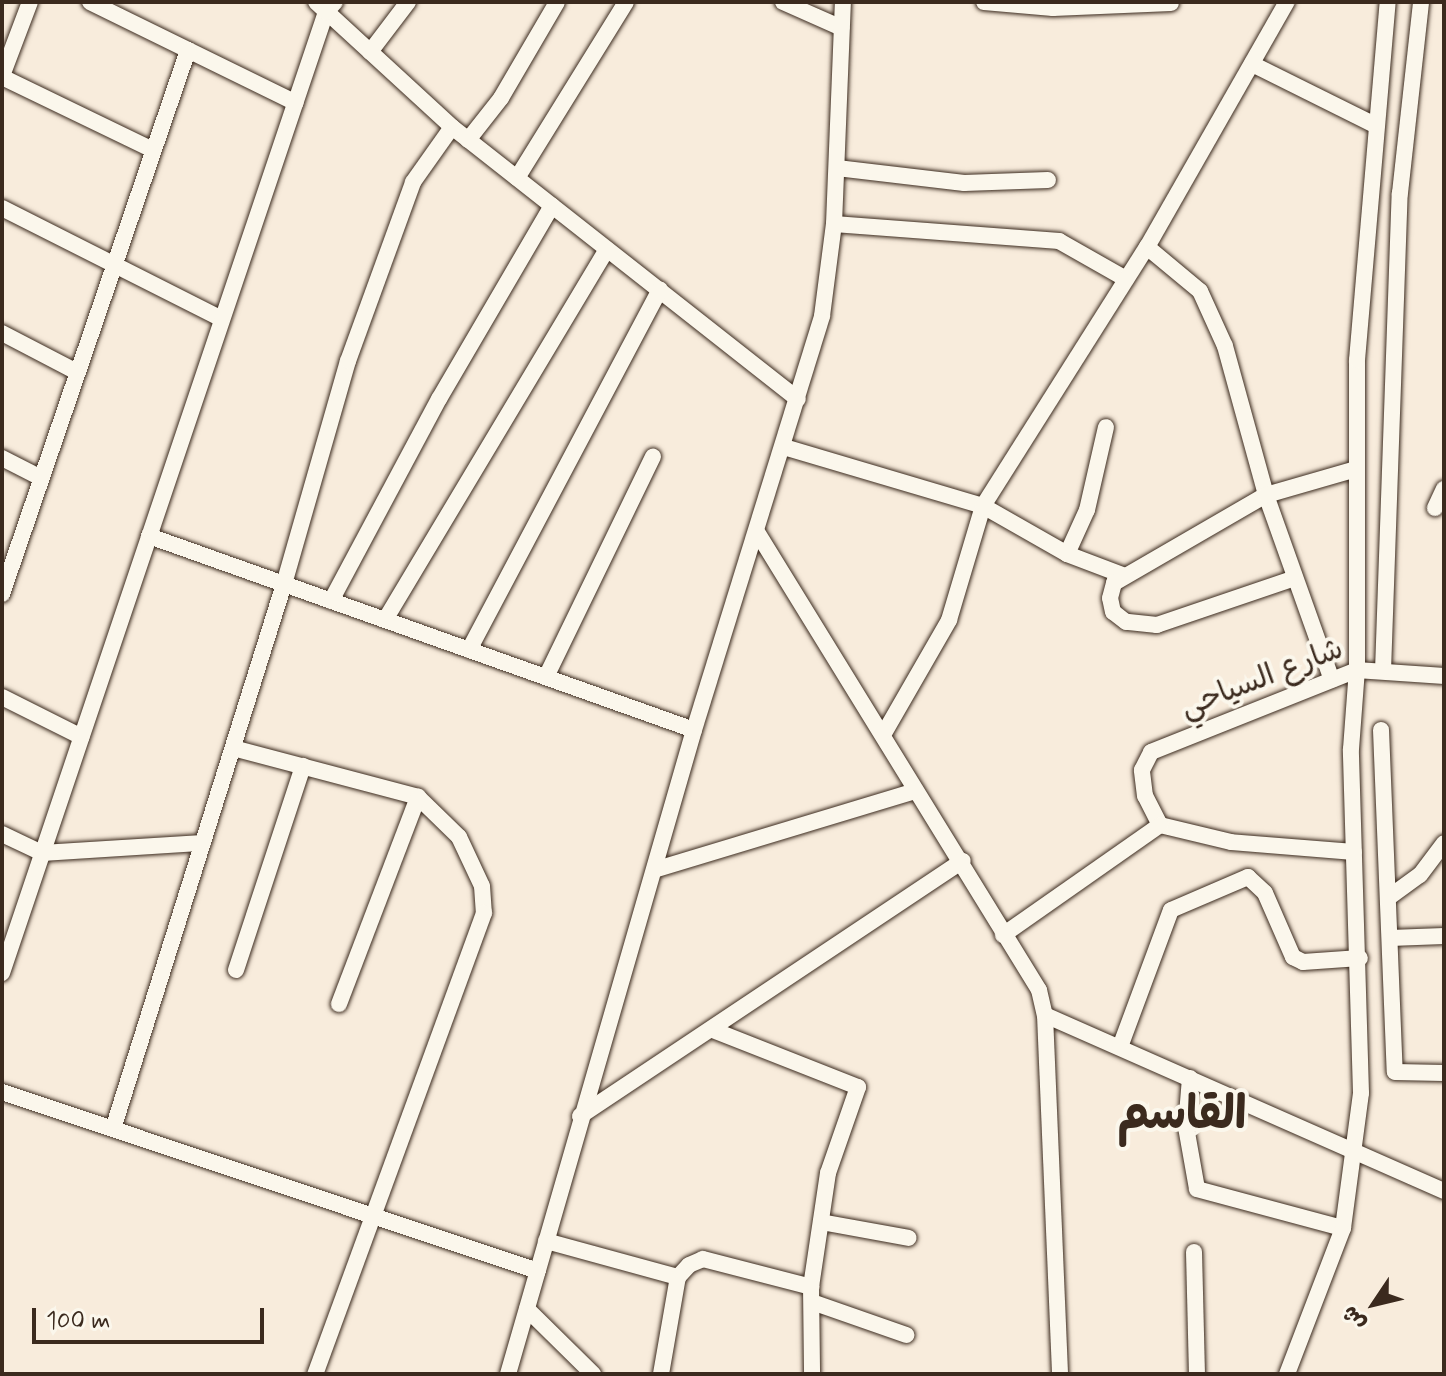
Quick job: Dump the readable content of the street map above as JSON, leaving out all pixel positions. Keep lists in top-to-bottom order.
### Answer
{
  "streets": {
    "street": ["شارع السياحي"]
  },
  "districts": ["القاسم"],
  "scale_bar": "100 m",
  "north": "bottom left"
}
